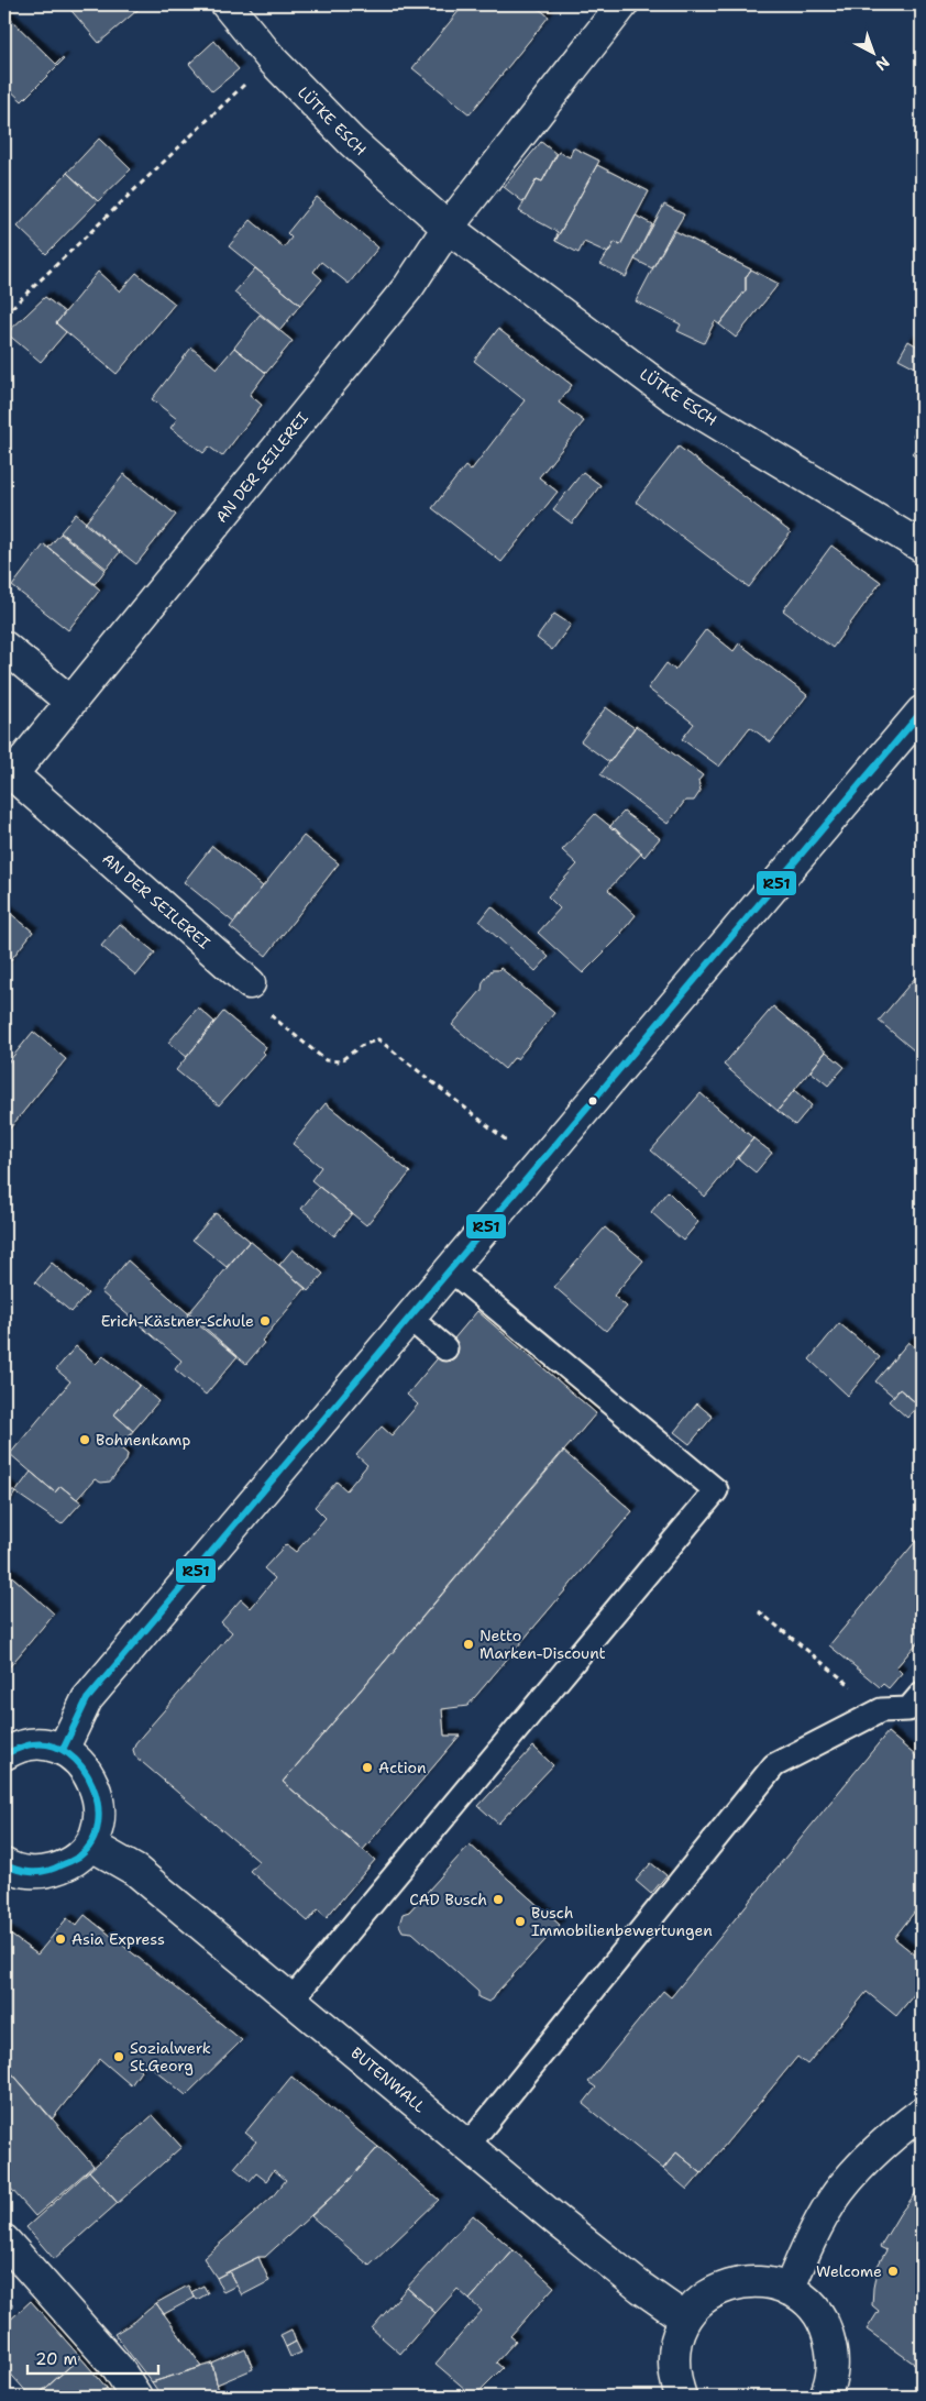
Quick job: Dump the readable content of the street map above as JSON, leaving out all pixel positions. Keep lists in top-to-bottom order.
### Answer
{
  "streets": {
    "street": ["LÜTKE ESCH", "AN DER SEILEREI", "BUTENWALL"]
  },
  "crossings": [
    ["LÜTKE ESCH", "AN DER SEILEREI"]
  ],
  "places": [
    "Erich-Kästner-Schule",
    "Bohnenkamp",
    "Netto Marken-Discount",
    "Action",
    "CAD Busch",
    "Busch Immobilienbewertungen",
    "Asia Express",
    "Sozialwerk St.Georg",
    "Welcome"
  ],
  "lines": ["transit line R51"],
  "scale_bar": "20 m",
  "north": "bottom right"
}
